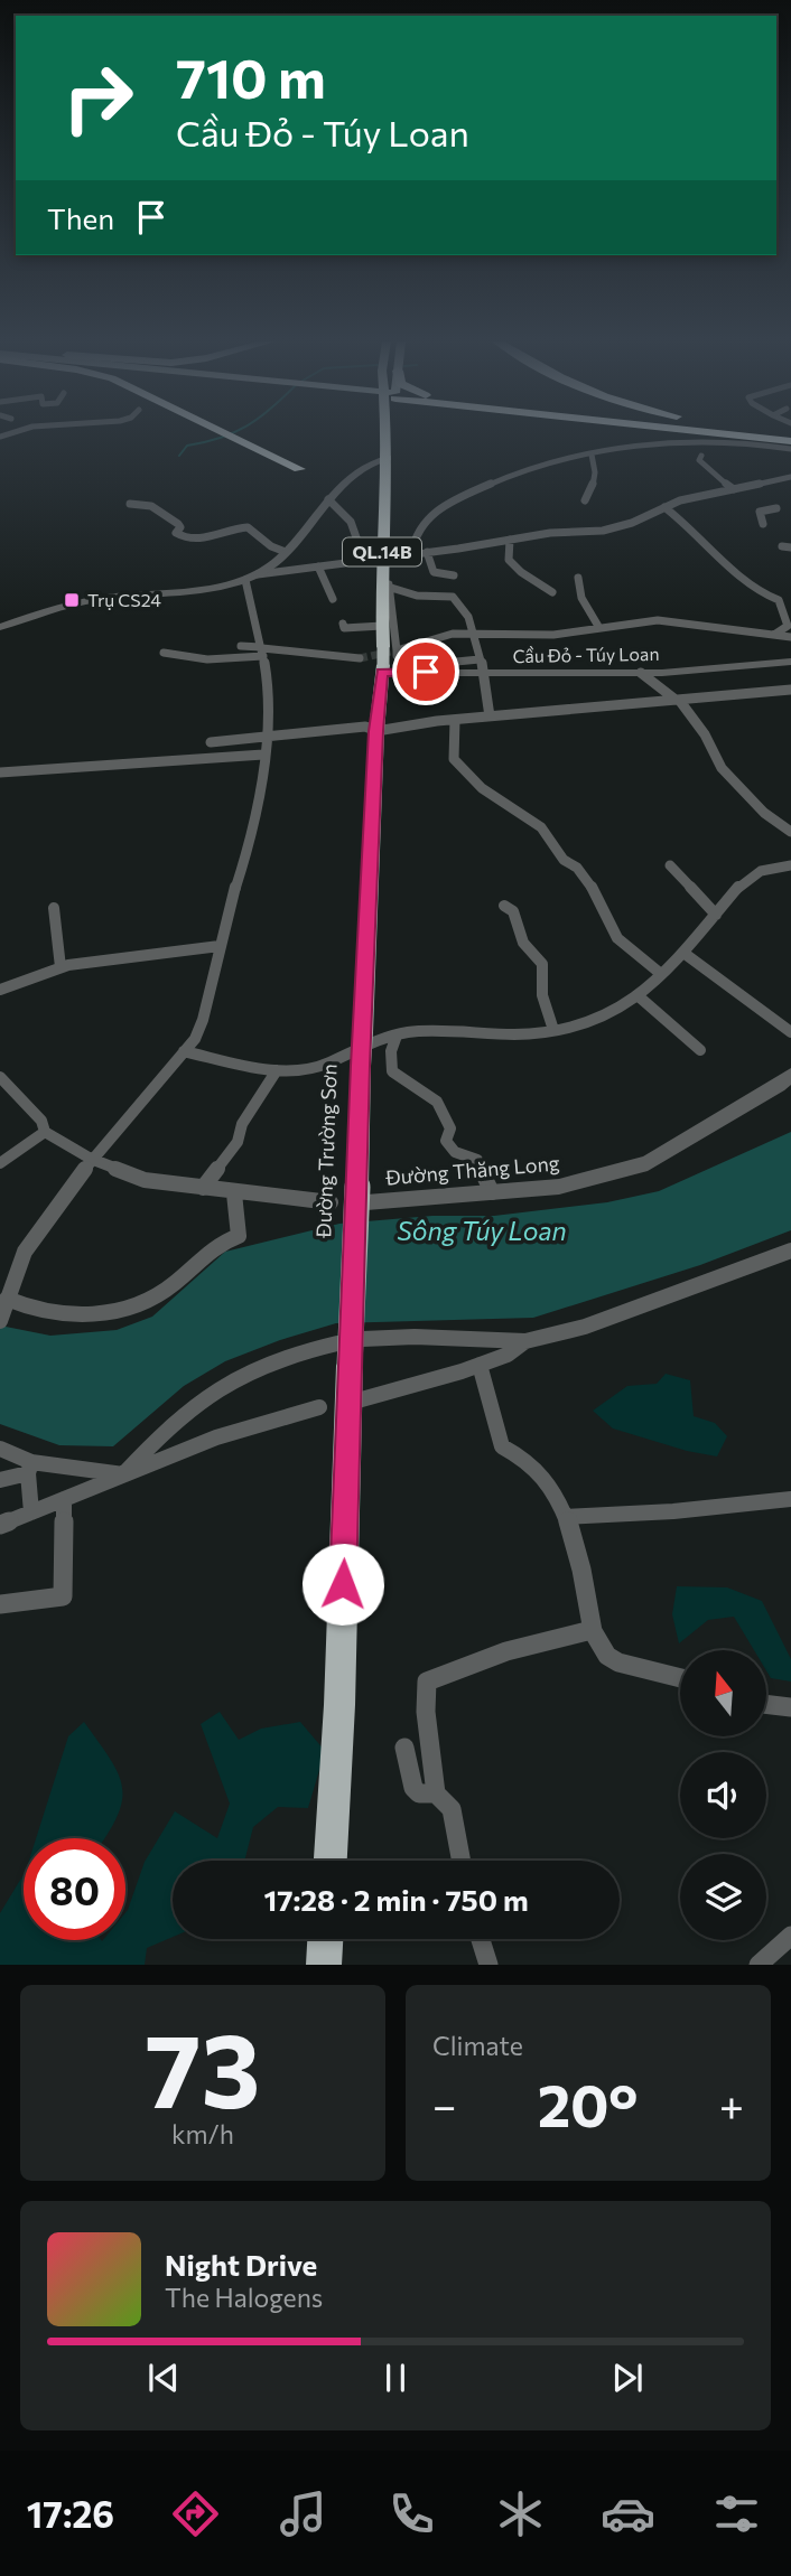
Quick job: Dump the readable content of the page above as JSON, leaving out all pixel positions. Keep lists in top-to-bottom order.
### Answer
{
  "streets": {
    "highway": ["QL.14B", "Đường Trường Sơn"],
    "street": ["Cầu Đỏ - Túy Loan", "Đường Thăng Long"]
  },
  "crossings": [
    ["Cầu Đỏ - Túy Loan", "Đường Trường Sơn"],
    ["Đường Trường Sơn", "Đường Thăng Long"]
  ],
  "water": ["Sông Túy Loan"],
  "places": {
    "transit": ["Trụ CS24"]
  },
  "north": "top",
  "page": {
    "turn": ["710 m", "Cầu Đỏ - Túy Loan"],
    "then": "Then",
    "limit": "80",
    "trip": "17:28 · 2 min · 750 m",
    "tile": [
      ["73", "km/h"],
      "Climate"
    ],
    "heat": ["−", "20°", "+"],
    "song": ["Night Drive", "The Halogens"],
    "tabs": "17:26"
  }
}
